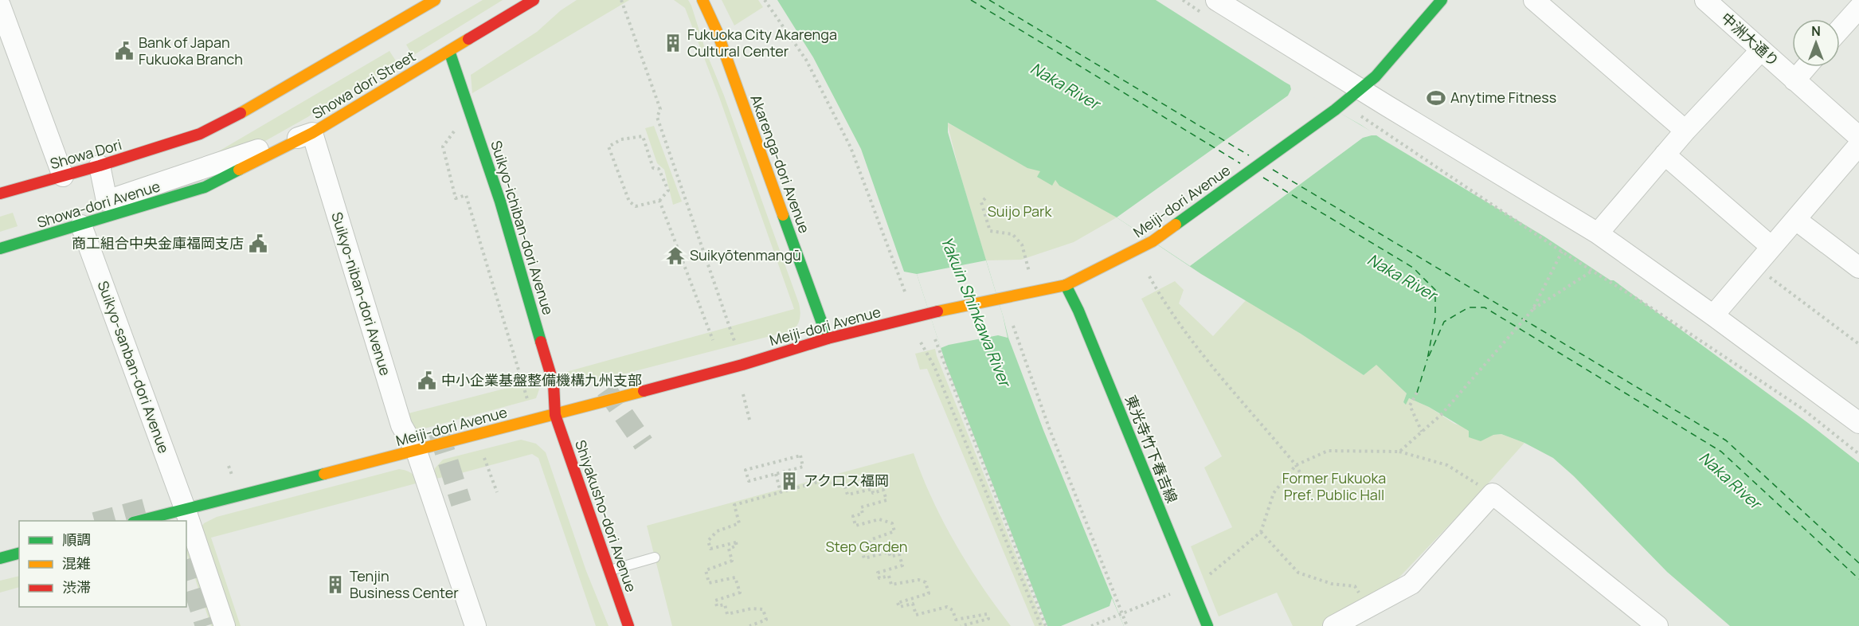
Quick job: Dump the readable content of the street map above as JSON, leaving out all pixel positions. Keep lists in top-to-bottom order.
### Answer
{
  "streets": {
    "street": [
      "中洲大通り",
      "Showa dori Street",
      "Showa Dori",
      "Akarenga-dori Avenue",
      "Meiji-dori Avenue",
      "Showa-dori Avenue",
      "Suikyo-ichiban-dori Avenue",
      "Suikyo-niban-dori Avenue",
      "Suikyo-sanban-dori Avenue",
      "東光寺竹下春吉線",
      "Shiyakusho-dori Avenue"
    ]
  },
  "crossings": [
    ["Showa dori Street", "Showa-dori Avenue"],
    ["Showa dori Street", "Suikyo-ichiban-dori Avenue"],
    ["Showa dori Street", "Suikyo-niban-dori Avenue"],
    ["Akarenga-dori Avenue", "Meiji-dori Avenue"],
    ["Meiji-dori Avenue", "Suikyo-ichiban-dori Avenue"],
    ["Meiji-dori Avenue", "Suikyo-niban-dori Avenue"],
    ["Meiji-dori Avenue", "Suikyo-sanban-dori Avenue"],
    ["Meiji-dori Avenue", "東光寺竹下春吉線"],
    ["Meiji-dori Avenue", "Shiyakusho-dori Avenue"],
    ["Showa-dori Avenue", "Suikyo-niban-dori Avenue"],
    ["Showa-dori Avenue", "Suikyo-sanban-dori Avenue"],
    ["Suikyo-ichiban-dori Avenue", "Shiyakusho-dori Avenue"]
  ],
  "water": ["Naka River", "Yakuin Shinkawa River"],
  "parks": ["Suijo Park", "Former Fukuoka Pref. Public Hall", "Step Garden"],
  "places": {
    "building": ["Fukuoka City Akarenga Cultural Center", "アクロス福岡", "Tenjin Business Center"],
    "public building": ["Bank of Japan Fukuoka Branch", "商工組合中央金庫福岡支店", "中小企業基盤整備機構九州支部"],
    "sports": ["Anytime Fitness"],
    "temple": ["Suikyōtenmangū"]
  },
  "legend": ["順調", "混雑", "渋滞"],
  "north": "top"
}
